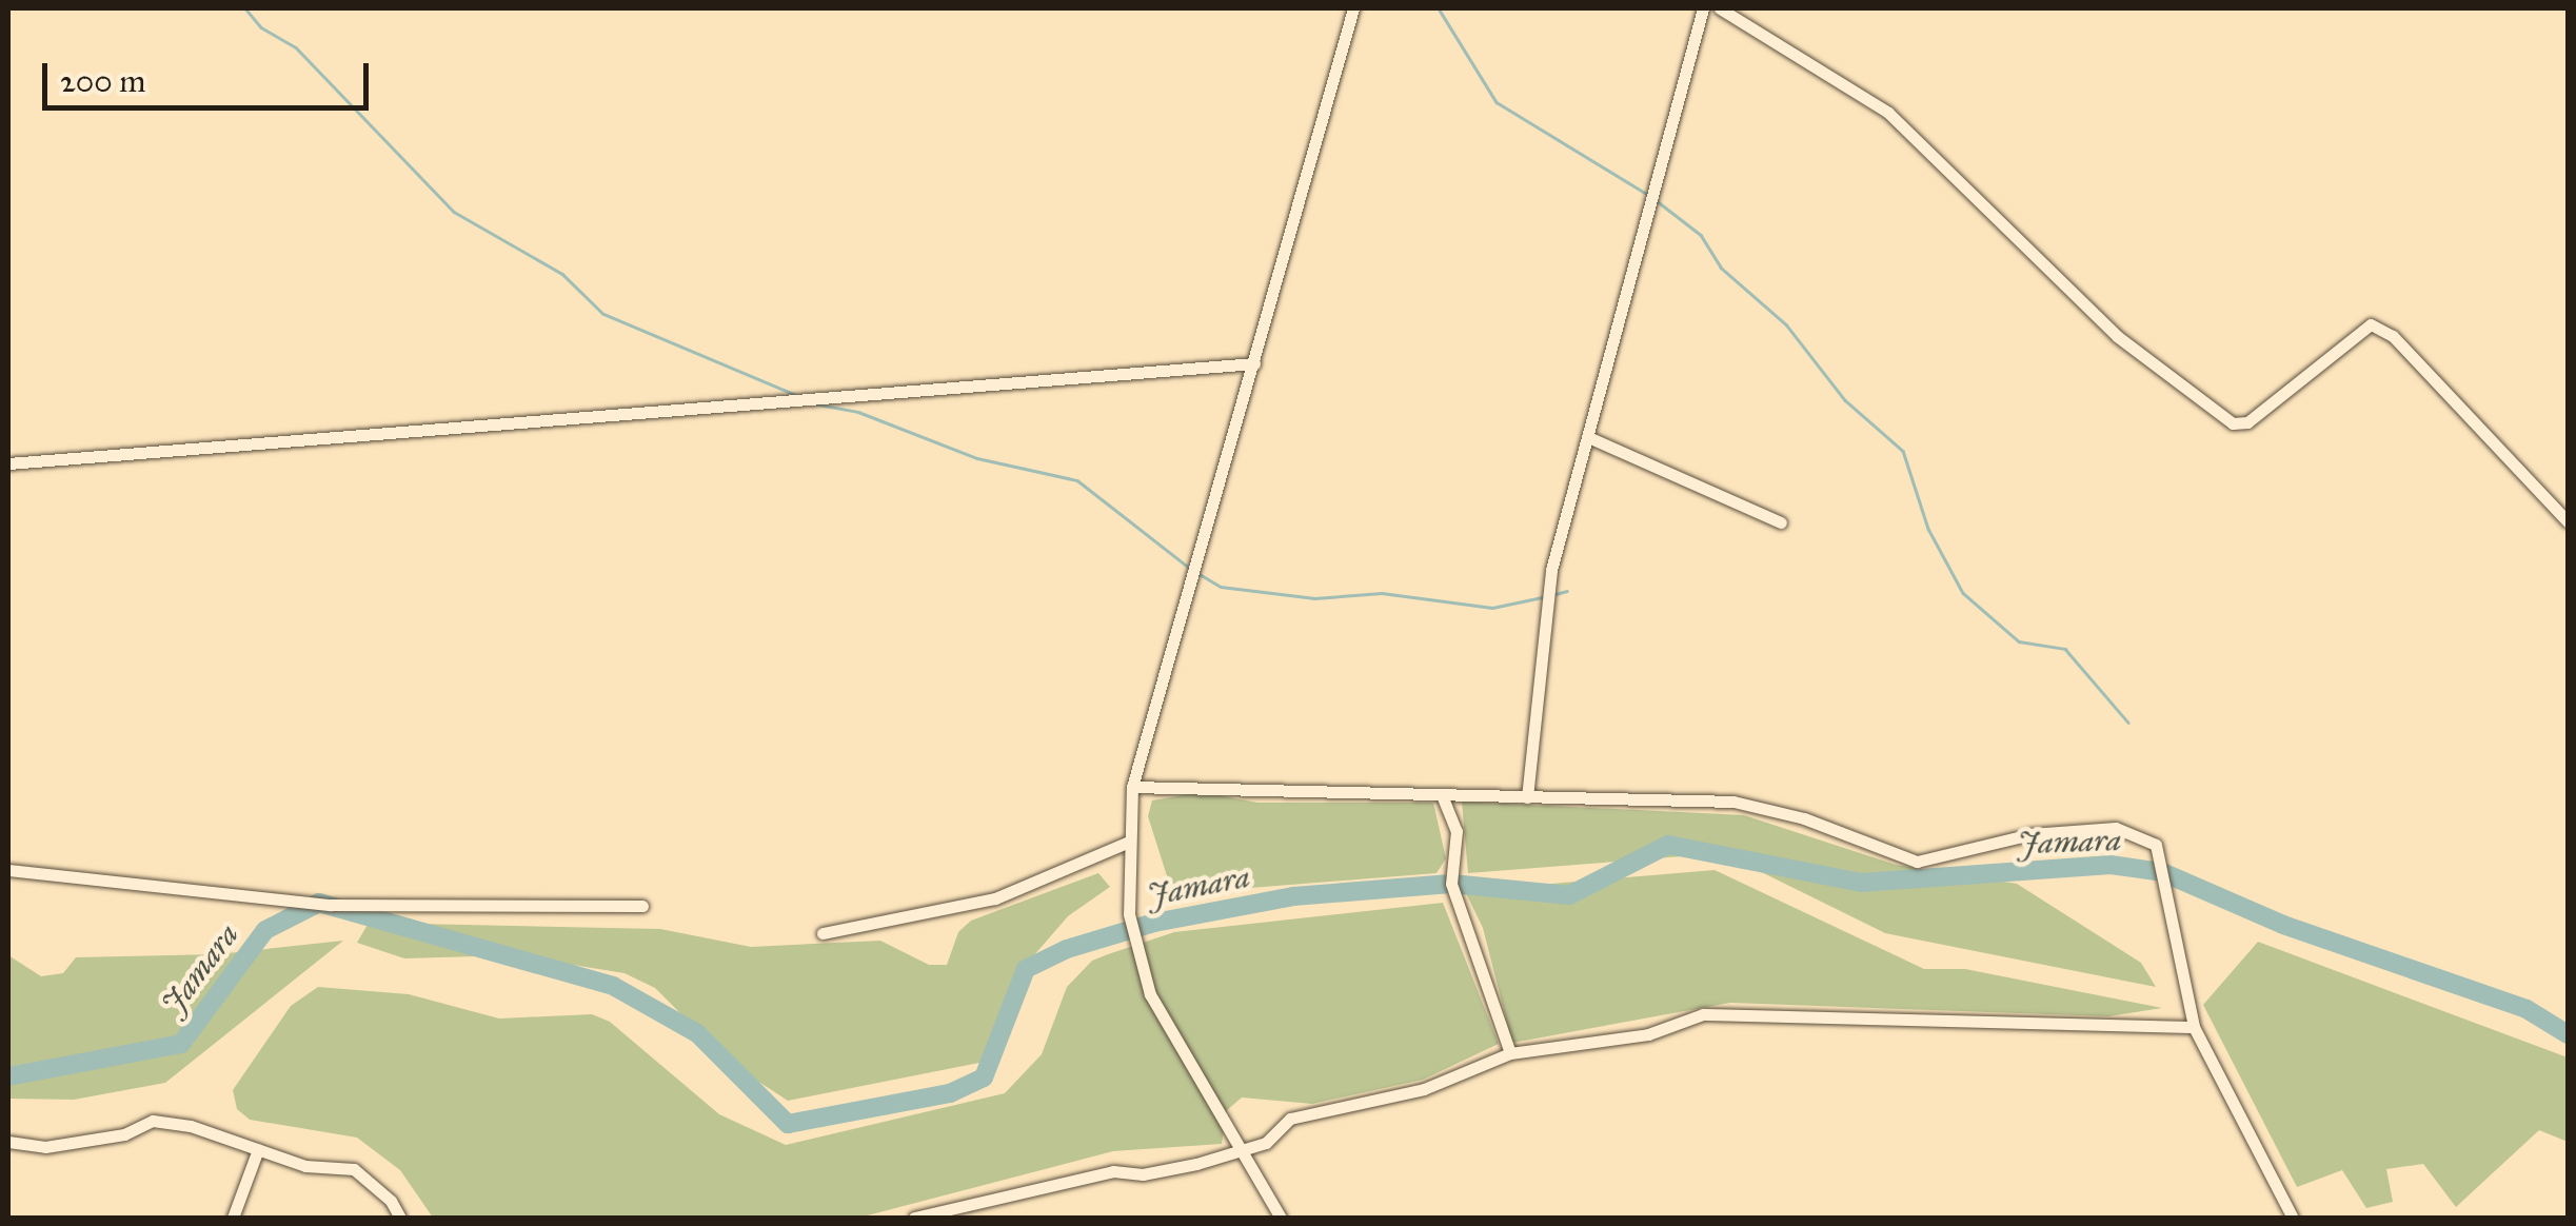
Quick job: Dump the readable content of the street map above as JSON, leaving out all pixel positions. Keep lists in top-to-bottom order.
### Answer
{
  "water": ["Jamara"],
  "scale_bar": "200 m"
}
